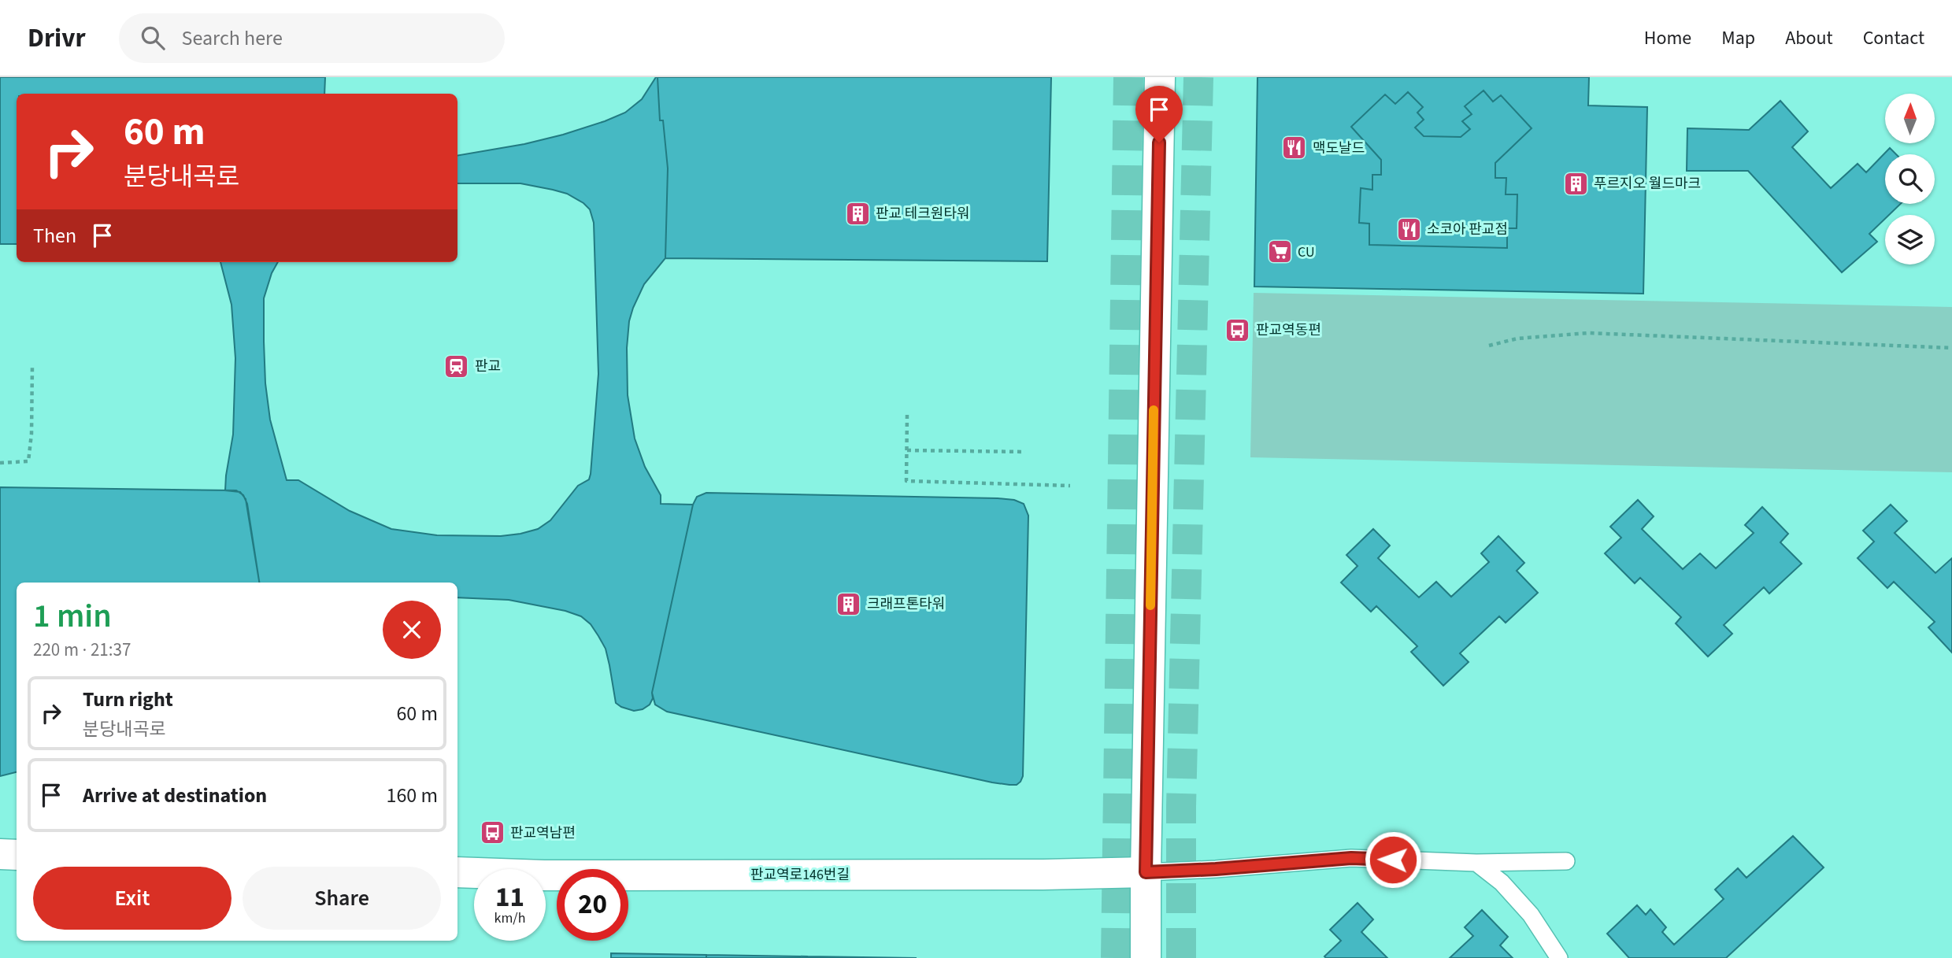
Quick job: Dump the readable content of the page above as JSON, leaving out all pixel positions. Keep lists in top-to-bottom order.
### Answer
{
  "streets": {
    "main road": ["판교역로146번길"]
  },
  "places": {
    "restaurant": ["맥도날드", "소코아 판교점"],
    "building": ["푸르지오 월드마크", "판교 테크원타워", "크래프톤타워"],
    "supermarket": ["CU"],
    "bus stop": ["판교역동편", "판교역남편"],
    "station": ["판교"]
  },
  "north": "top",
  "page": {
    "header": "Drivr",
    "search": "Search here",
    "nav": [
      "Home",
      "Map",
      "About",
      "Contact"
    ],
    "turn": ["60 m", "분당내곡로"],
    "then": "Then",
    "heading": ["1 min", "220 m · 21:37"],
    "list": [
      {
        "name": "Turn right",
        "note": "분당내곡로",
        "value": "60 m"
      },
      {
        "name": "Arrive at destination",
        "value": "160 m"
      }
    ],
    "buttons": ["Exit", "Share"],
    "speed": "11 km/h",
    "limit": "20"
  }
}
